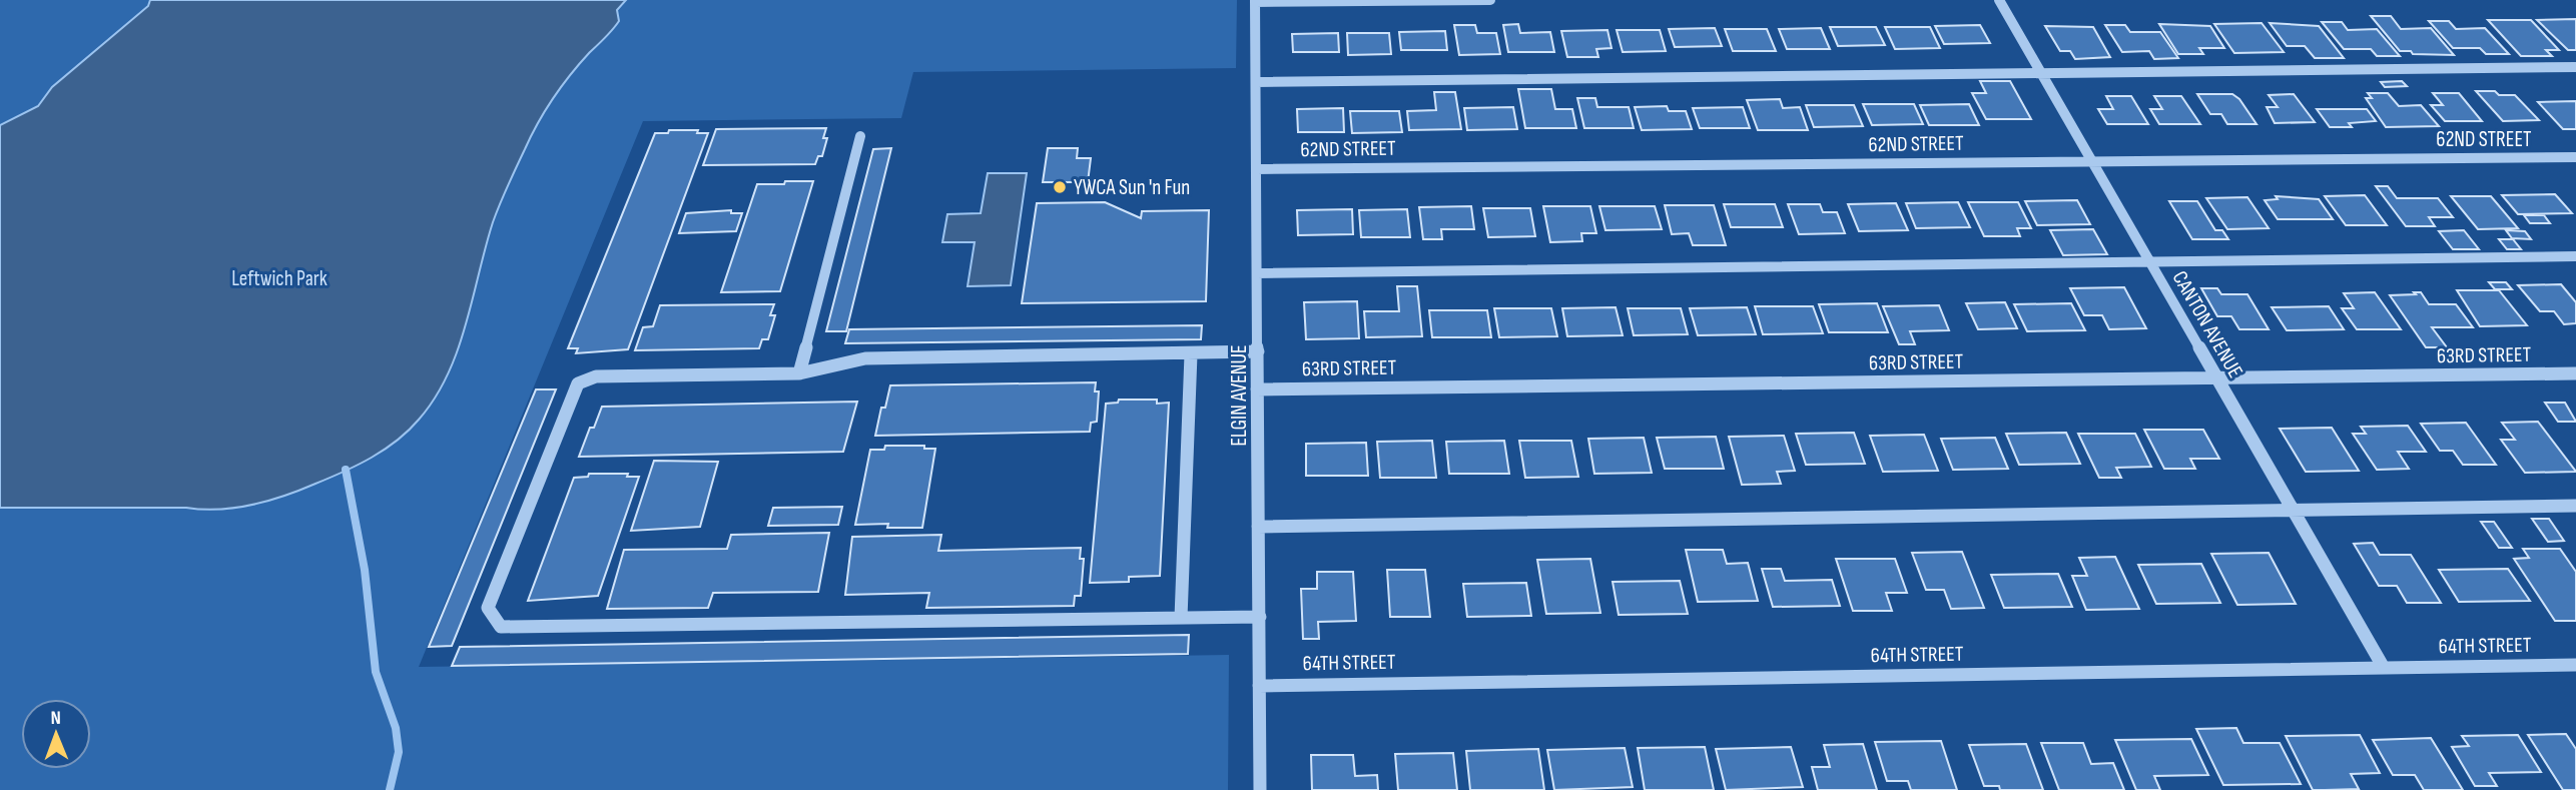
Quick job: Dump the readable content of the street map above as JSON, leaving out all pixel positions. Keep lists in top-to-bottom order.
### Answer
{
  "streets": {
    "street": [
      "62ND STREET",
      "CANTON AVENUE",
      "63RD STREET",
      "ELGIN AVENUE",
      "64TH STREET"
    ]
  },
  "crossings": [
    ["62ND STREET", "CANTON AVENUE"],
    ["62ND STREET", "ELGIN AVENUE"],
    ["CANTON AVENUE", "63RD STREET"],
    ["CANTON AVENUE", "64TH STREET"],
    ["63RD STREET", "ELGIN AVENUE"],
    ["ELGIN AVENUE", "64TH STREET"]
  ],
  "parks": ["Leftwich Park"],
  "places": ["YWCA Sun 'n Fun"],
  "north": "top"
}
